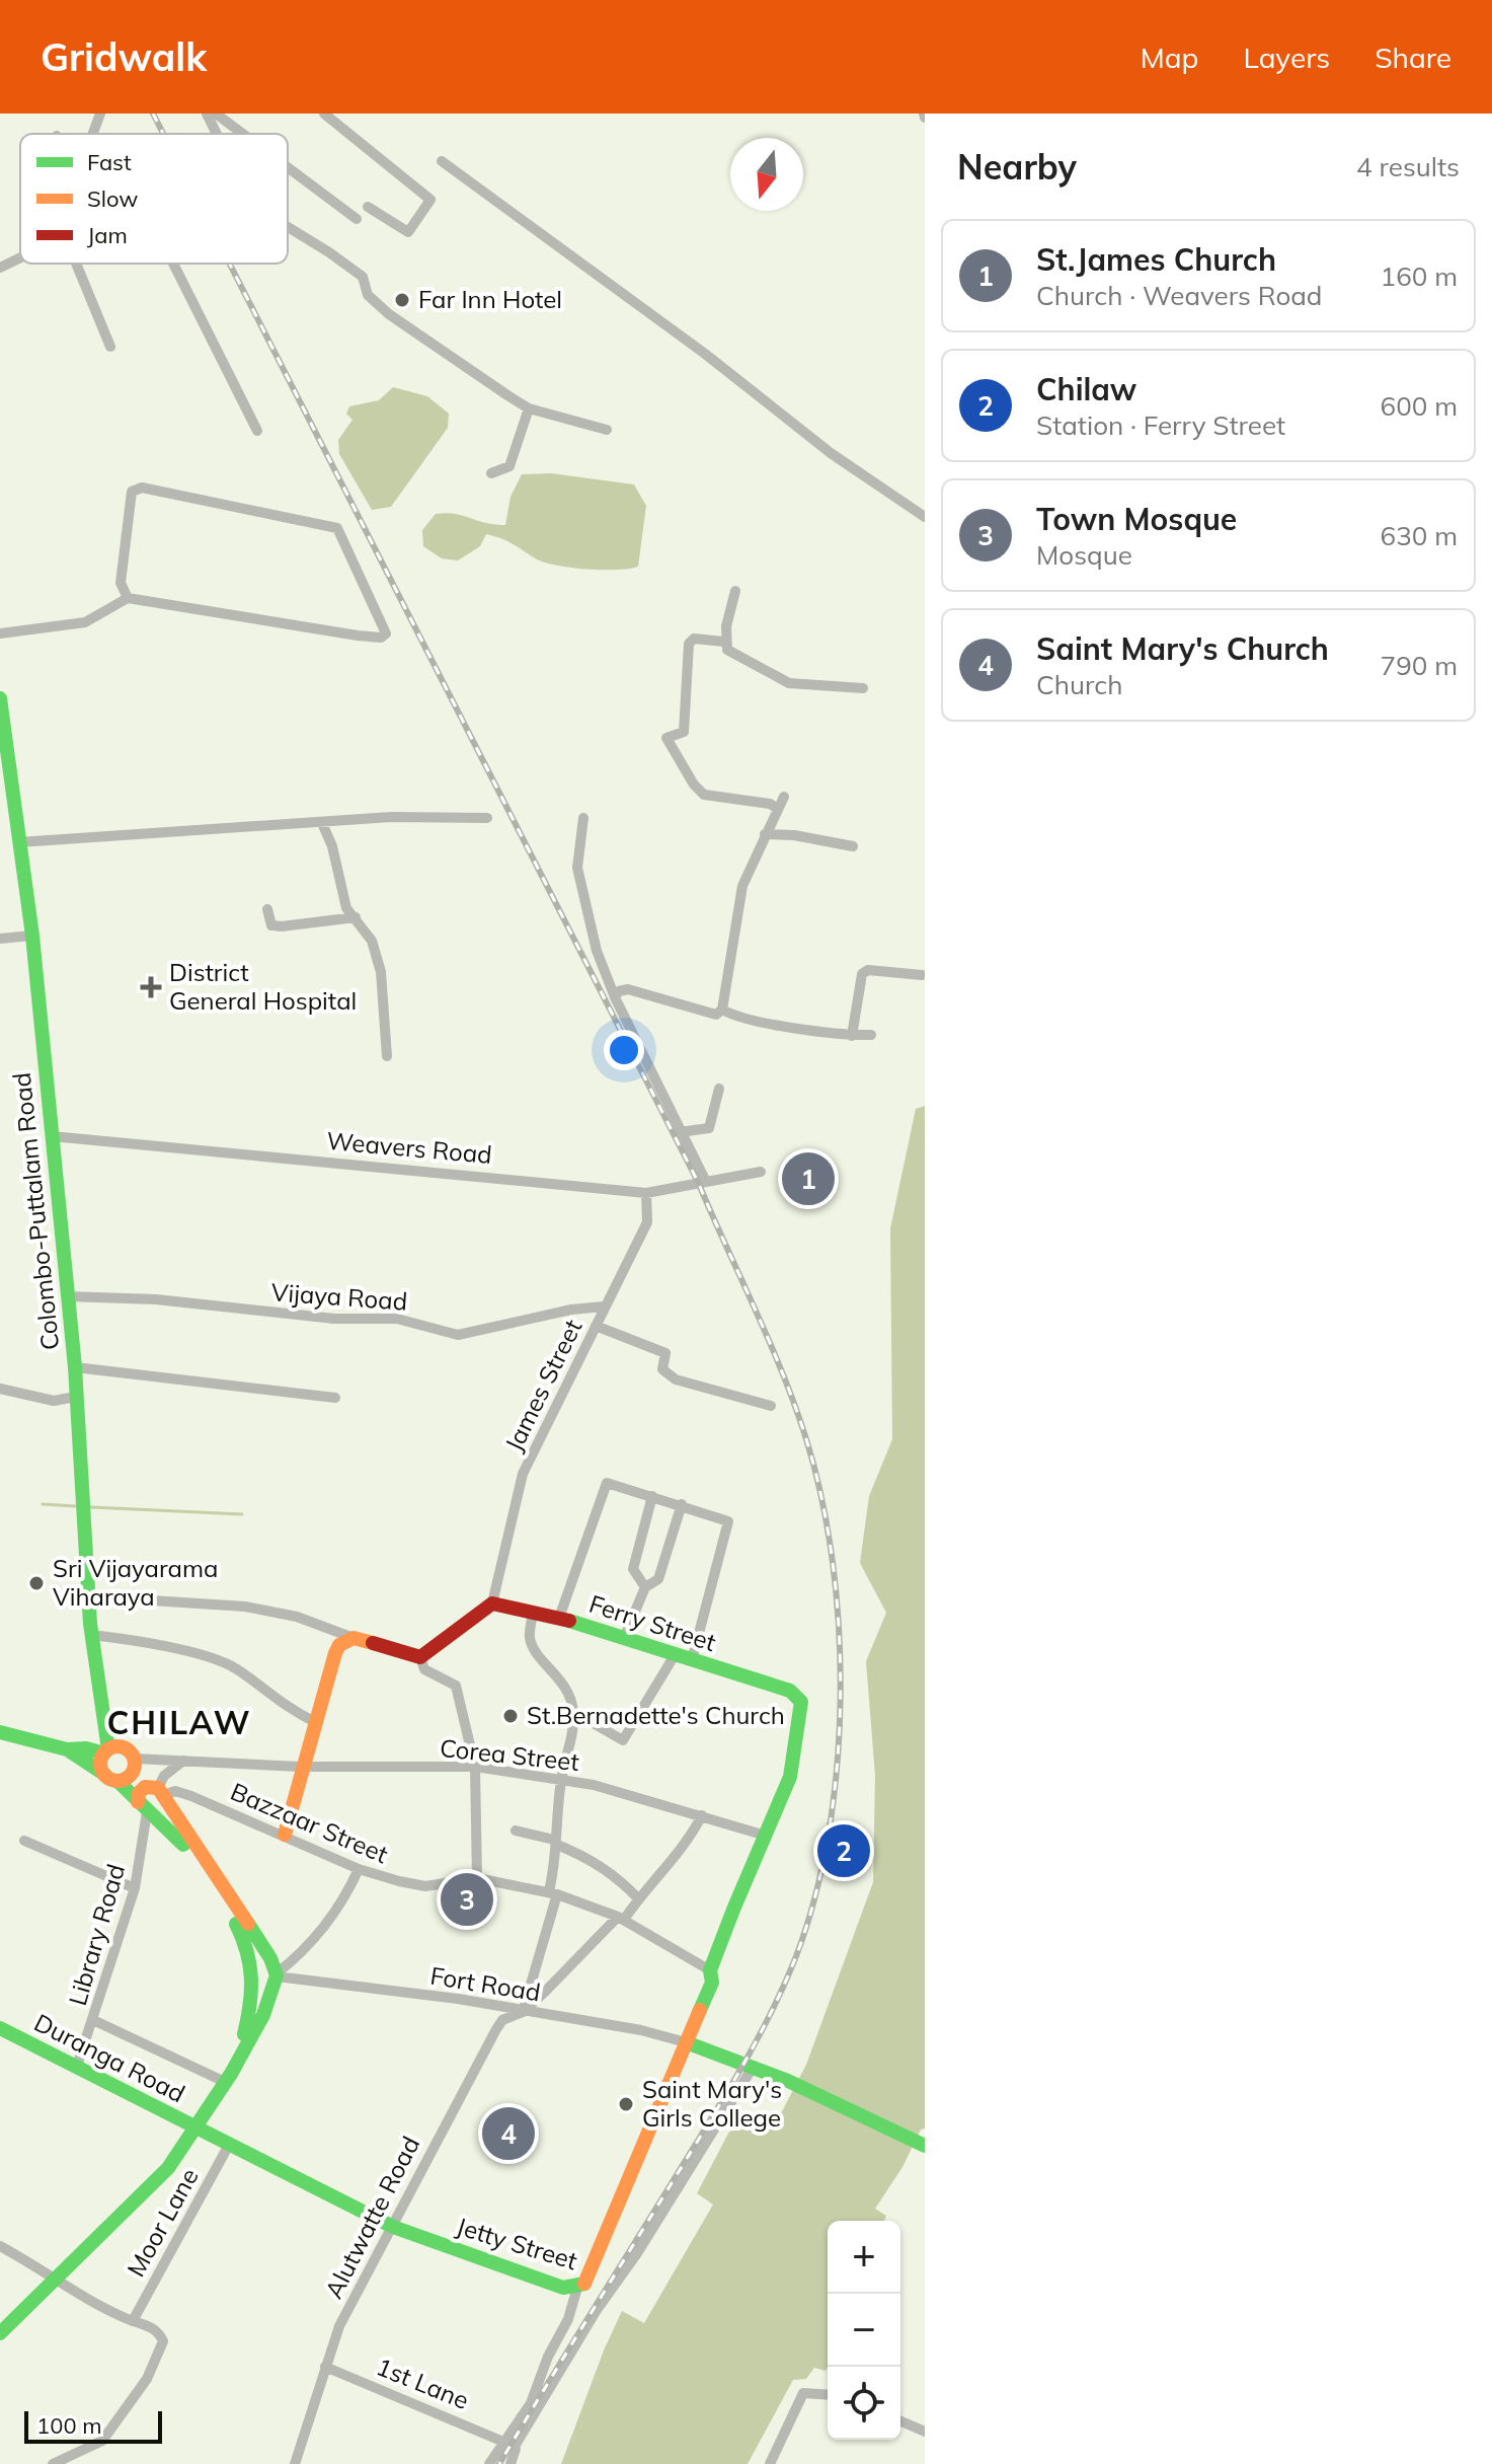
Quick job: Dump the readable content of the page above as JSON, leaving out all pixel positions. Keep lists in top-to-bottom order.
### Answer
{
  "streets": {
    "main road": [
      "Colombo-Puttalam Road",
      "Ferry Street",
      "Duranga Road",
      "Jetty Street"
    ],
    "street": [
      "Weavers Road",
      "Vijaya Road",
      "James Street",
      "Corea Street",
      "Bazzaar Street",
      "Library Road",
      "Fort Road",
      "Alutwatte Road",
      "Moor Lane",
      "1st Lane"
    ]
  },
  "crossings": [
    ["Weavers Road", "Colombo-Puttalam Road"],
    ["Weavers Road", "James Street"],
    ["Colombo-Puttalam Road", "Vijaya Road"],
    ["Vijaya Road", "James Street"],
    ["James Street", "Ferry Street"],
    ["Ferry Street", "Corea Street"],
    ["Ferry Street", "Bazzaar Street"],
    ["Ferry Street", "Fort Road"],
    ["Ferry Street", "Jetty Street"],
    ["Corea Street", "Alutwatte Road"],
    ["Bazzaar Street", "Alutwatte Road"],
    ["Library Road", "Duranga Road"],
    ["Fort Road", "Alutwatte Road"],
    ["Fort Road", "Jetty Street"],
    ["Duranga Road", "Jetty Street"],
    ["Alutwatte Road", "Jetty Street"],
    ["Alutwatte Road", "1st Lane"],
    ["Moor Lane", "Jetty Street"]
  ],
  "districts": ["CHILAW"],
  "places": {
    "other": [
      "Far Inn Hotel",
      "Sri Vijayarama Viharaya",
      "St.Bernadette's Church",
      "Saint Mary's Girls College"
    ],
    "health": ["District General Hospital"]
  },
  "legend": ["Fast", "Slow", "Jam"],
  "scale_bar": "100 m",
  "north": "bottom",
  "page": {
    "header": "Gridwalk",
    "nav": ["Map", "Layers", "Share"],
    "heading": ["Nearby", "4 results"],
    "list": [
      {
        "mark": "1",
        "name": "St.James Church",
        "note": "Church · Weavers Road",
        "value": "160 m"
      },
      {
        "mark": "2",
        "name": "Chilaw",
        "note": "Station · Ferry Street",
        "value": "600 m"
      },
      {
        "mark": "3",
        "name": "Town Mosque",
        "note": "Mosque",
        "value": "630 m"
      },
      {
        "mark": "4",
        "name": "Saint Mary's Church",
        "note": "Church",
        "value": "790 m"
      }
    ],
    "pins": [
      "1",
      "2",
      "3",
      "4"
    ],
    "map_buttons": ["+", "−"],
    "scale": "100 m"
  }
}
